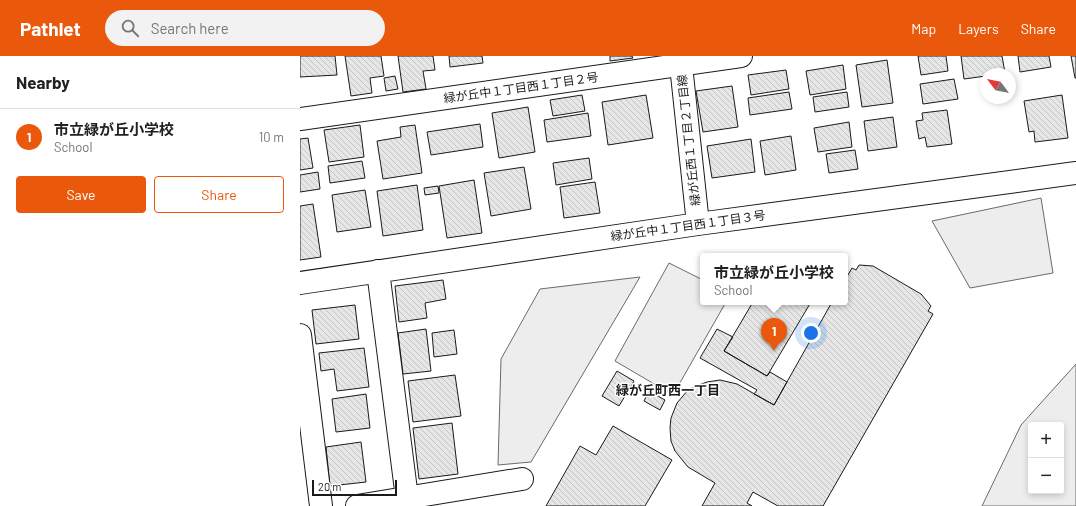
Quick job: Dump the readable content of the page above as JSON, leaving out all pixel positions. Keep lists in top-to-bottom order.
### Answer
{
  "streets": {
    "street": ["緑が丘中１丁目西１丁目２号", "緑が丘西１丁目２丁目線", "緑が丘中１丁目西１丁目３号"]
  },
  "crossings": [
    ["緑が丘中１丁目西１丁目２号", "緑が丘西１丁目２丁目線"],
    ["緑が丘西１丁目２丁目線", "緑が丘中１丁目西１丁目３号"]
  ],
  "districts": ["緑が丘町西一丁目"],
  "scale_bar": "20 m",
  "north": "top left",
  "page": {
    "header": "Pathlet",
    "search": "Search here",
    "nav": ["Map", "Layers", "Share"],
    "heading": "Nearby",
    "list": [
      {
        "mark": "1",
        "name": "市立緑が丘小学校",
        "note": "School",
        "value": "10 m"
      }
    ],
    "buttons": ["Save", "Share"],
    "popup": ["市立緑が丘小学校", "School"],
    "pins": "1",
    "map_buttons": ["+", "−"],
    "scale": "20 m"
  }
}
